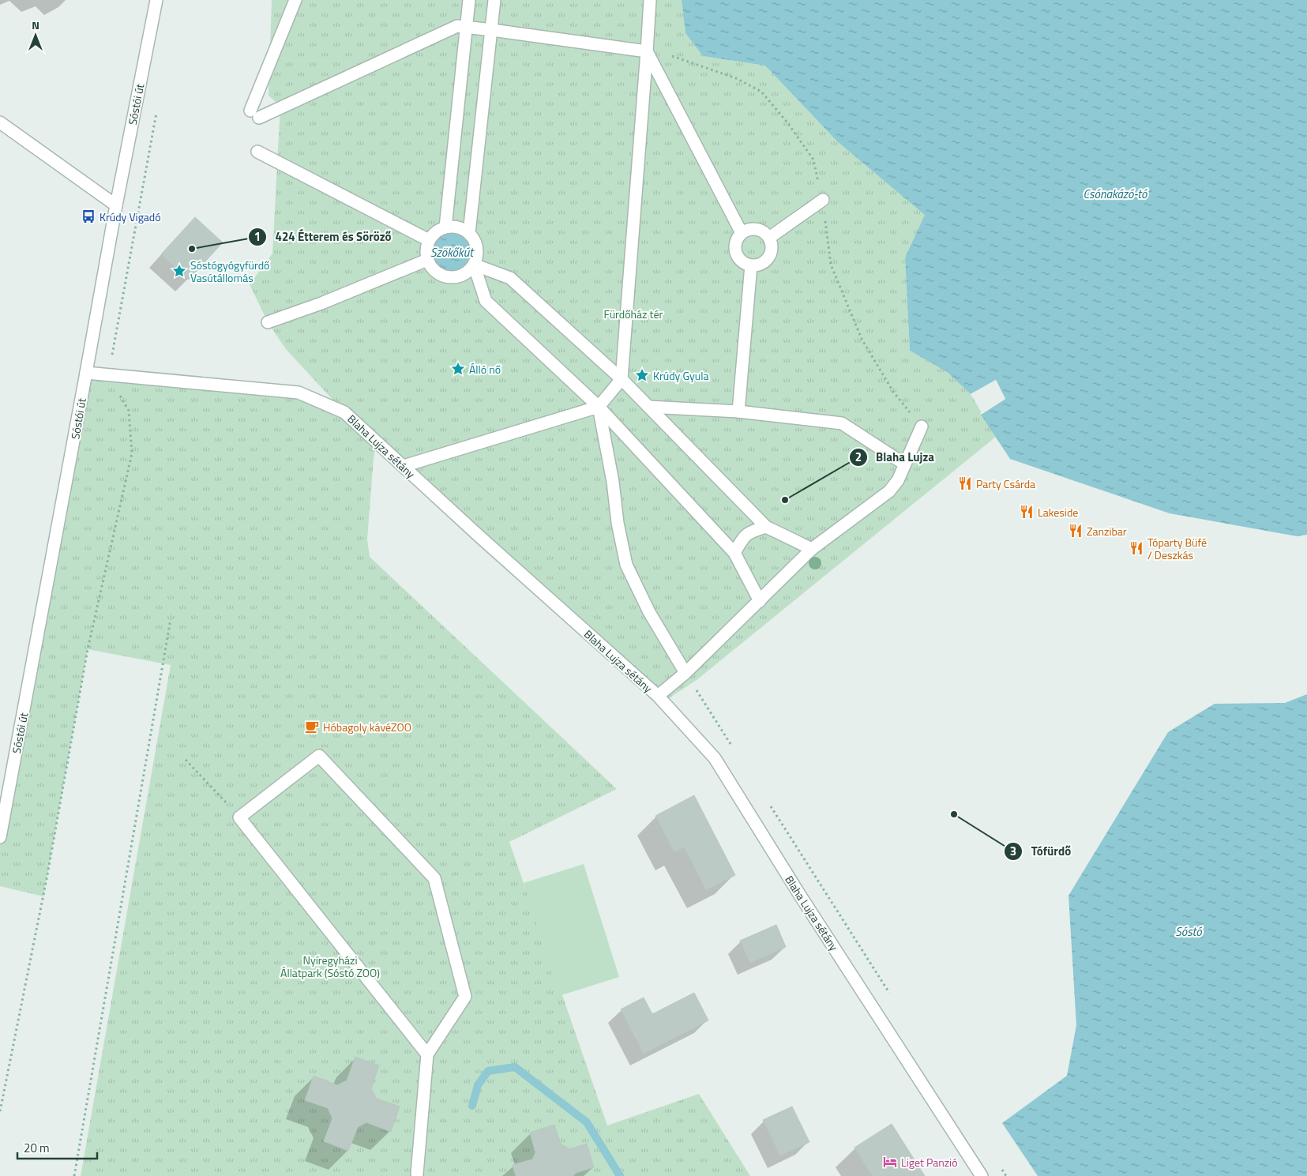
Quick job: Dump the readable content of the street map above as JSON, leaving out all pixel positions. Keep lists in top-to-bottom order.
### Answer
{
  "streets": {
    "street": ["Sóstói út", "Blaha Lujza sétány"]
  },
  "crossings": [
    ["Sóstói út", "Blaha Lujza sétány"]
  ],
  "water": ["Csónakázó-tó", "Szökőkút", "Sóstó"],
  "parks": ["Fürdőház tér", "Nyíregyházi Állatpark (Sóstó ZOO)"],
  "places": {
    "bus stop": ["Krúdy Vigadó"],
    "other": ["424 Étterem és Söröző", "Blaha Lujza", "Tófürdő"],
    "place": ["Sóstógyógyfürdő Vasútállomás", "Álló nő", "Krúdy Gyula"],
    "restaurant": [
      "Party Csárda",
      "Lakeside",
      "Zanzibar",
      "Tóparty Büfé / Deszkás"
    ],
    "cafe": ["Hóbagoly kávéZOO"],
    "hotel": ["Liget Panzió"]
  },
  "scale_bar": "20 m",
  "north": "top"
}
